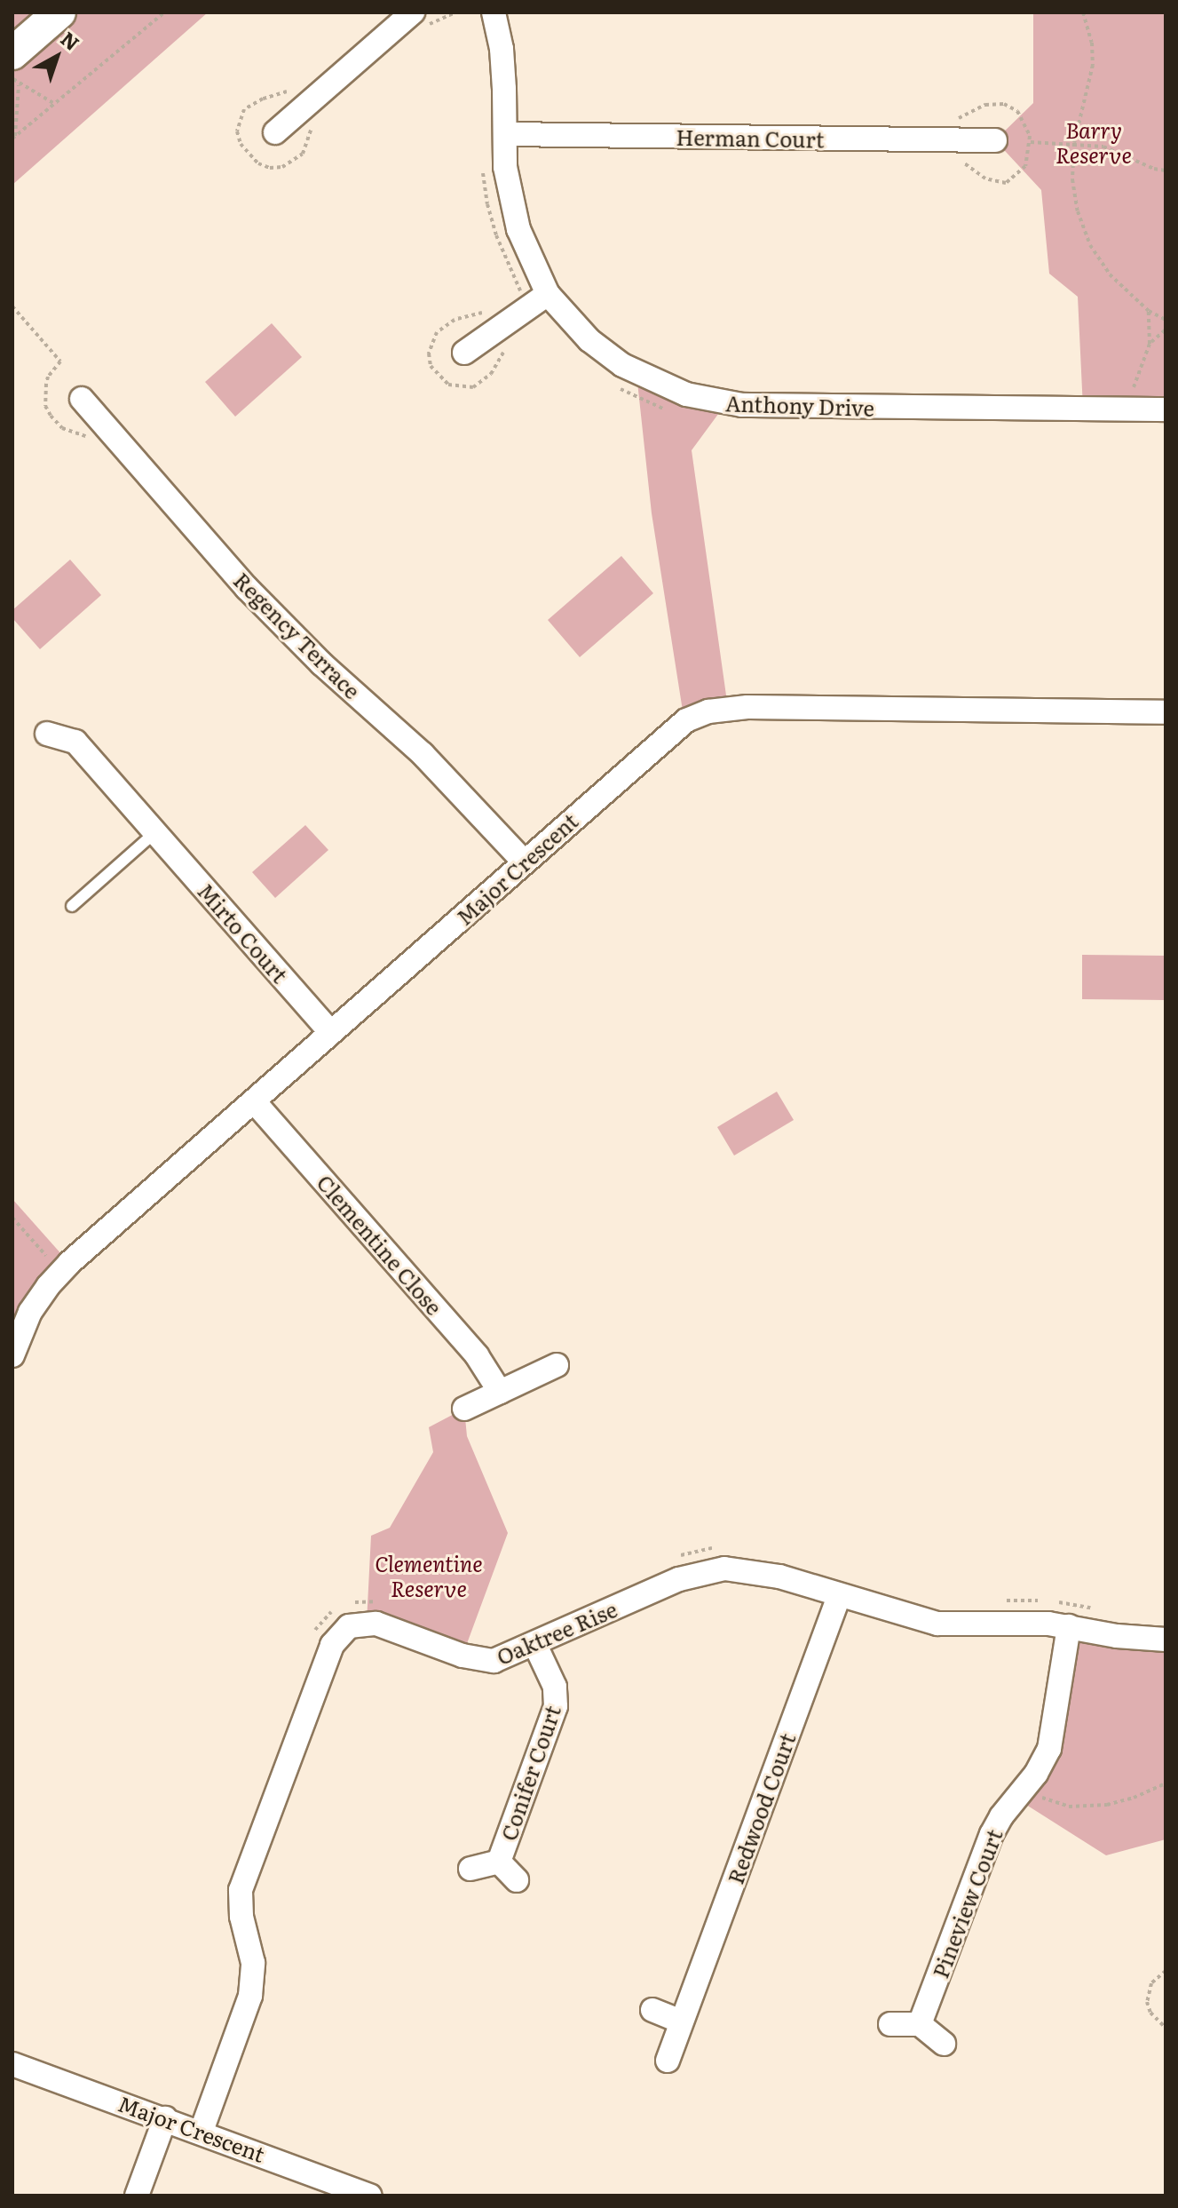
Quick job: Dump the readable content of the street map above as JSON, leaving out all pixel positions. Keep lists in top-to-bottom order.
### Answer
{
  "streets": {
    "street": [
      "Herman Court",
      "Anthony Drive",
      "Regency Terrace",
      "Major Crescent",
      "Mirto Court",
      "Clementine Close",
      "Oaktree Rise",
      "Conifer Court",
      "Redwood Court",
      "Pineview Court"
    ]
  },
  "crossings": [
    ["Herman Court", "Anthony Drive"],
    ["Regency Terrace", "Major Crescent"],
    ["Major Crescent", "Mirto Court"],
    ["Major Crescent", "Clementine Close"],
    ["Major Crescent", "Oaktree Rise"],
    ["Oaktree Rise", "Conifer Court"],
    ["Oaktree Rise", "Redwood Court"],
    ["Oaktree Rise", "Pineview Court"]
  ],
  "parks": ["Barry Reserve", "Clementine Reserve"],
  "north": "top right"
}
